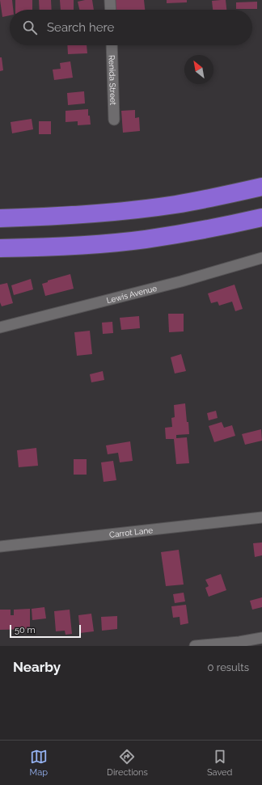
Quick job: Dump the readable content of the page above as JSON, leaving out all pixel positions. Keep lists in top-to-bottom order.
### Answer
{
  "streets": {
    "street": ["Renida Street", "Lewis Avenue", "Carrot Lane"]
  },
  "scale_bar": "50 m",
  "north": "top left",
  "page": {
    "search": "Search here",
    "scale": "50 m",
    "heading": ["Nearby", "0 results"],
    "nav": ["Map", "Directions", "Saved"]
  }
}
